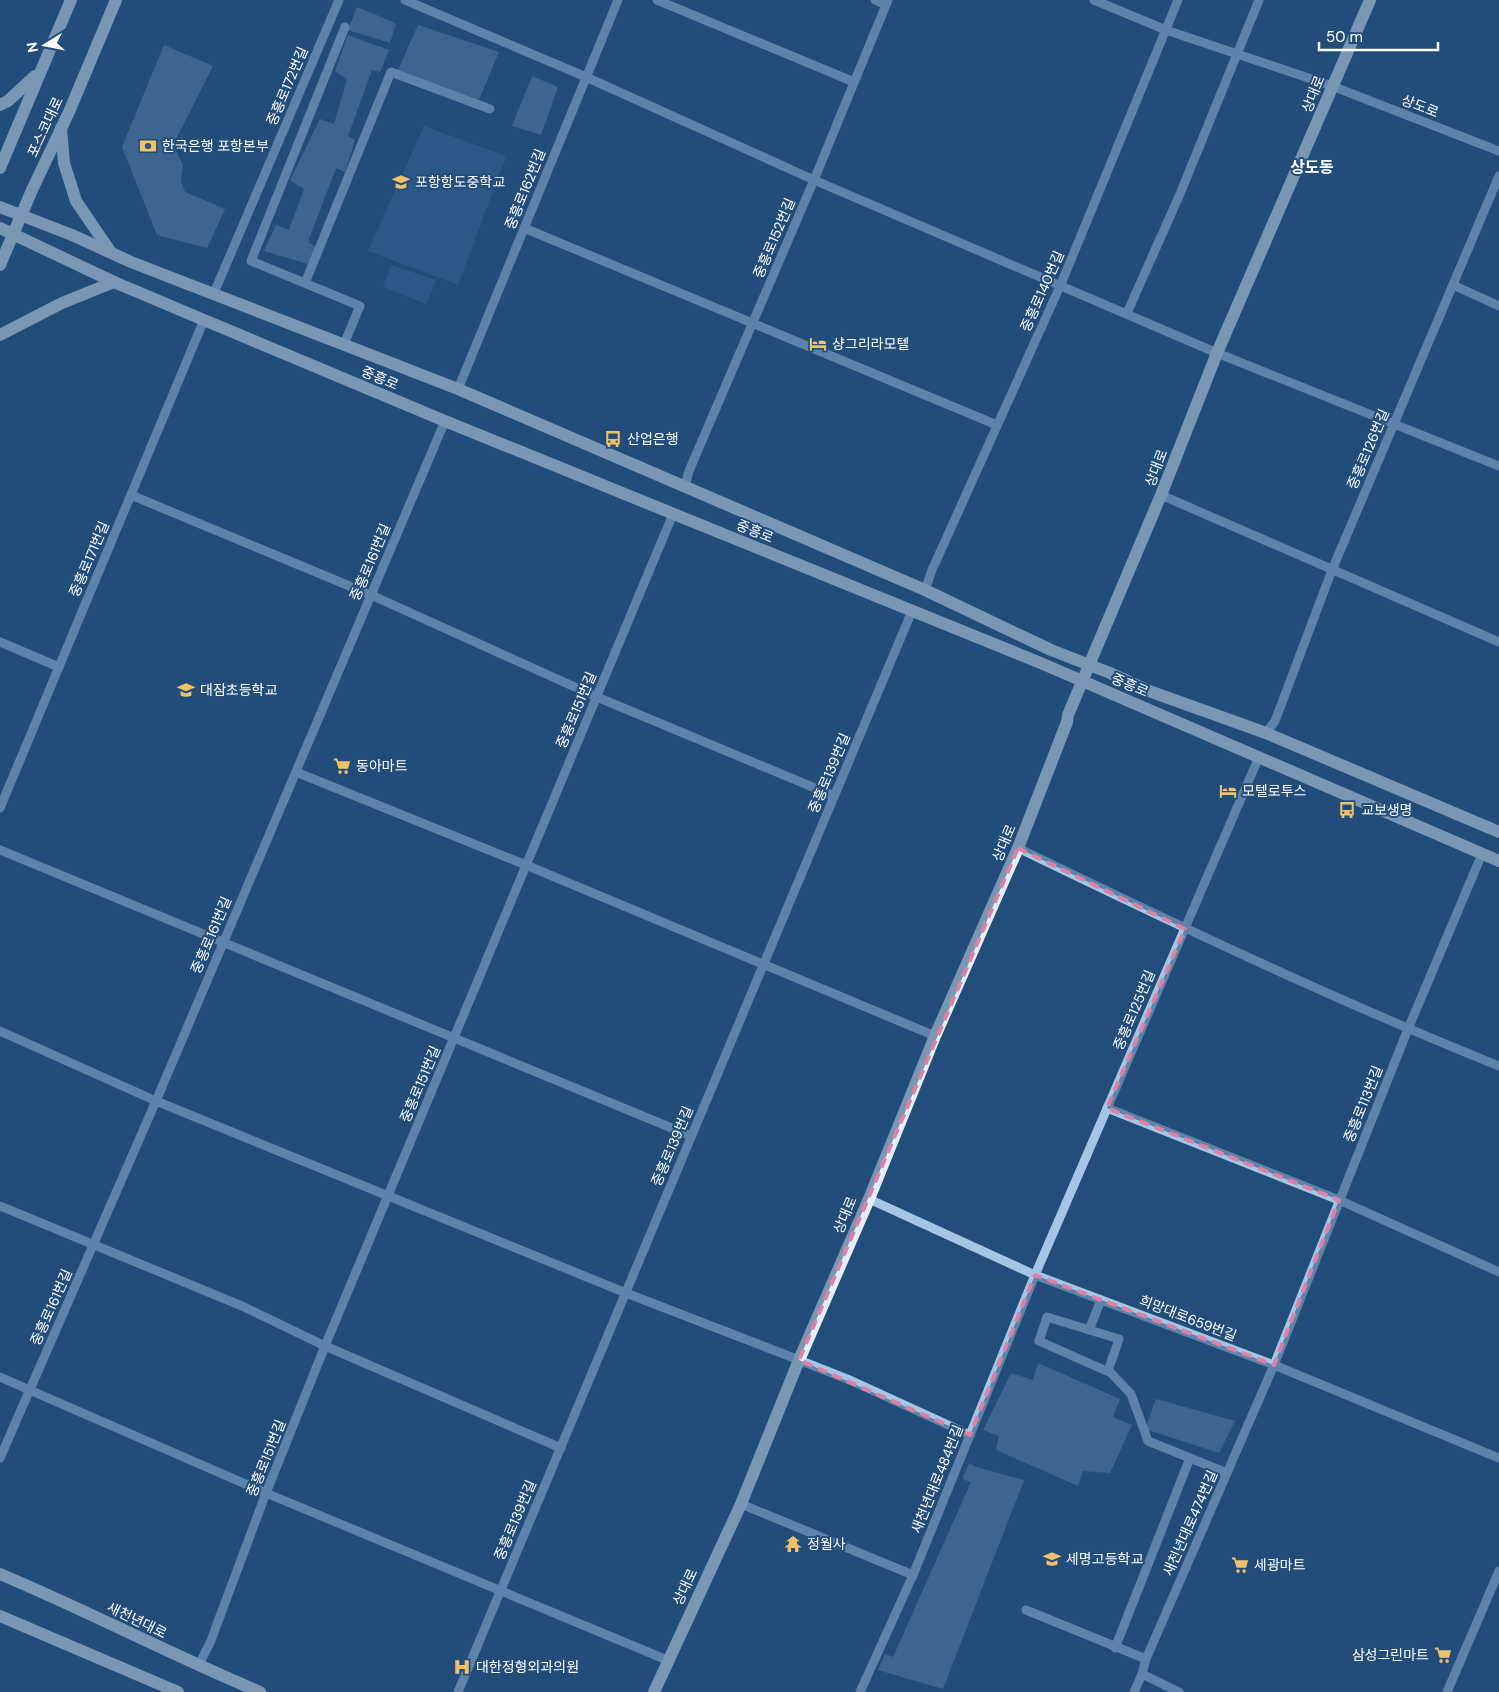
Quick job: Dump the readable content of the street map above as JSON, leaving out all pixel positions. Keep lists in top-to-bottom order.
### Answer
{
  "streets": {
    "main road": [
      "상대로",
      "포스코대로",
      "중흥로",
      "새천년대로"
    ],
    "street": [
      "중흥로172번길",
      "상도로",
      "중흥로162번길",
      "중흥로152번길",
      "중흥로140번길",
      "중흥로126번길",
      "중흥로171번길",
      "중흥로161번길",
      "중흥로151번길",
      "중흥로139번길",
      "중흥로125번길",
      "중흥로113번길",
      "희망대로659번길",
      "새천년대로484번길",
      "새천년대로474번길"
    ]
  },
  "crossings": [
    ["중흥로172번길", "중흥로"],
    ["상대로", "상도로"],
    ["상대로", "중흥로"],
    ["상대로", "희망대로659번길"],
    ["상도로", "중흥로140번길"],
    ["포스코대로", "중흥로"],
    ["중흥로162번길", "중흥로"],
    ["중흥로152번길", "중흥로"],
    ["중흥로140번길", "중흥로"],
    ["중흥로", "중흥로126번길"],
    ["중흥로", "중흥로171번길"],
    ["중흥로", "중흥로161번길"],
    ["중흥로", "중흥로151번길"],
    ["중흥로", "중흥로139번길"],
    ["중흥로", "중흥로125번길"],
    ["중흥로", "중흥로113번길"],
    ["중흥로151번길", "새천년대로"],
    ["중흥로125번길", "희망대로659번길"],
    ["중흥로125번길", "새천년대로484번길"],
    ["중흥로113번길", "희망대로659번길"],
    ["중흥로113번길", "새천년대로474번길"],
    ["희망대로659번길", "새천년대로484번길"],
    ["희망대로659번길", "새천년대로474번길"]
  ],
  "districts": ["상도동"],
  "places": {
    "bank": ["한국은행 포항본부"],
    "school or university": ["포항항도중학교", "대잠초등학교", "세명고등학교"],
    "hotel": ["샹그리라모텔", "모텔로투스"],
    "bus stop": ["산업은행", "교보생명"],
    "supermarket": ["동아마트", "세광마트", "삼성그린마트"],
    "temple": ["정월사"],
    "hospital": ["대한정형외과의원"]
  },
  "scale_bar": "50 m",
  "north": "left"
}
